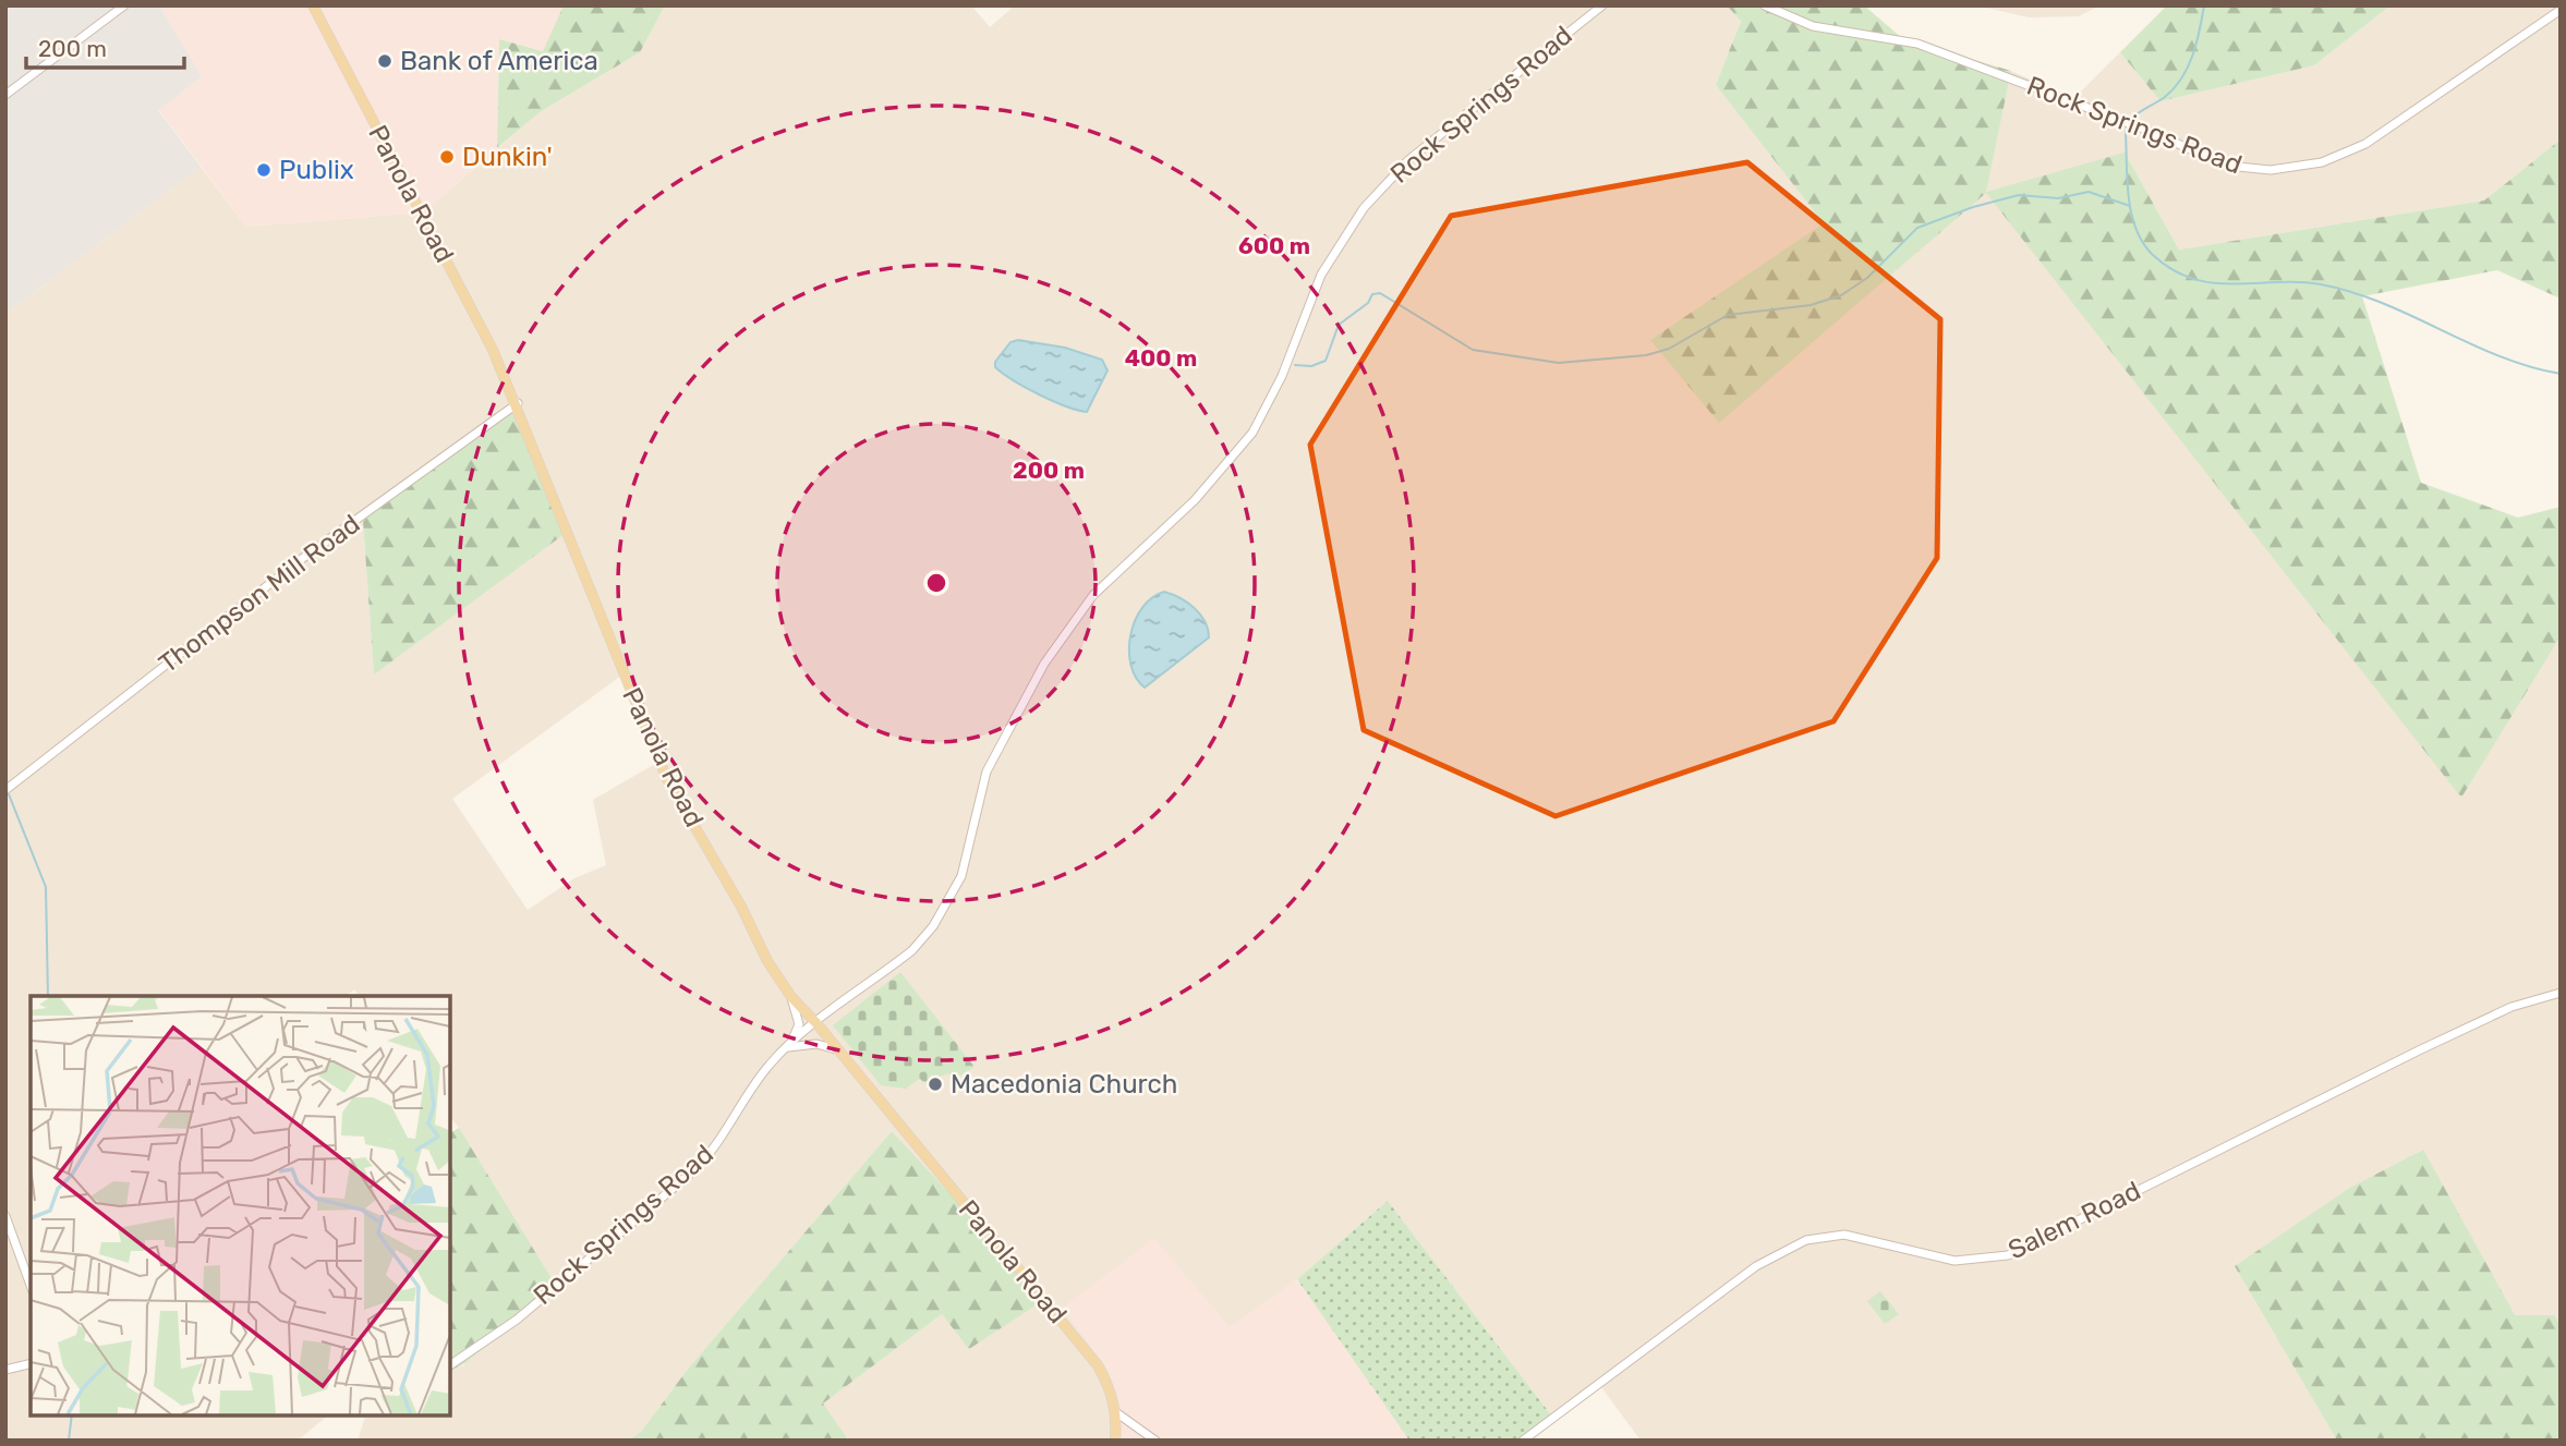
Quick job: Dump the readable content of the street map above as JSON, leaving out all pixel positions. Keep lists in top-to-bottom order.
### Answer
{
  "streets": {
    "main road": ["Panola Road"],
    "street": ["Rock Springs Road", "Thompson Mill Road", "Salem Road"]
  },
  "crossings": [
    ["Rock Springs Road", "Panola Road"],
    ["Panola Road", "Thompson Mill Road"]
  ],
  "places": [
    "Bank of America",
    "Dunkin'",
    "Publix",
    "Macedonia Church"
  ],
  "scale_bar": "200 m",
  "rings": ["600 m", "400 m", "200 m"]
}
